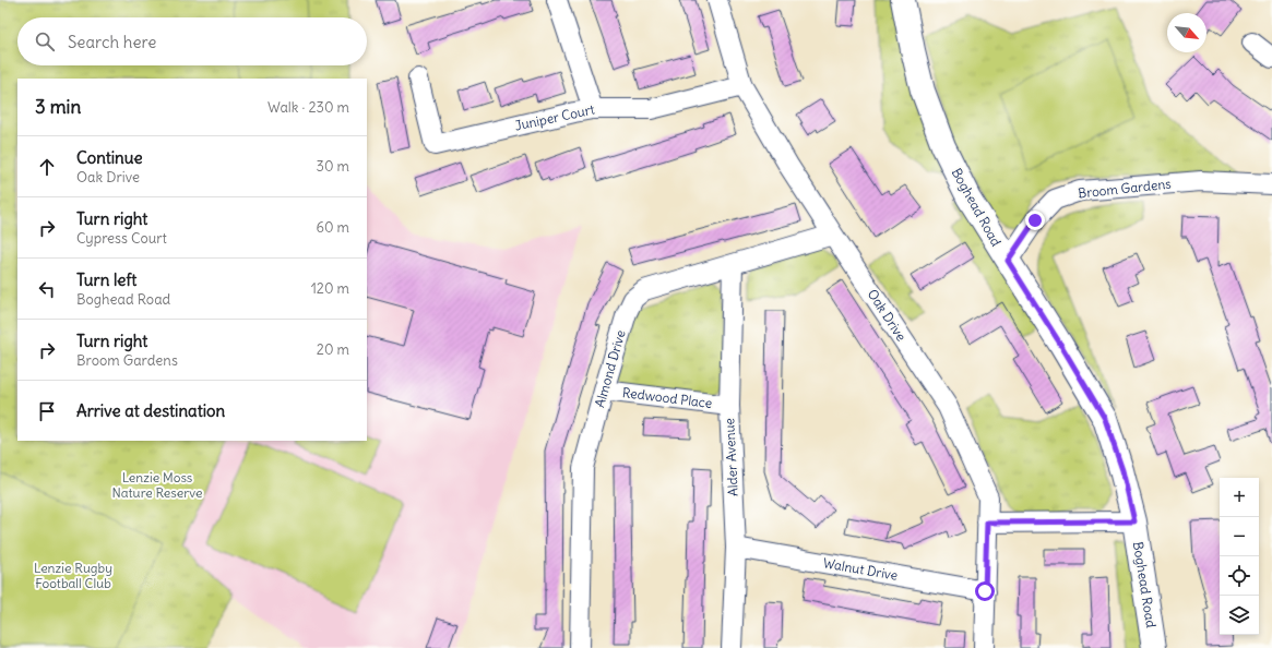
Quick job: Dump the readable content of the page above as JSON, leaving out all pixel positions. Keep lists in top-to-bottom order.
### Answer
{
  "streets": {
    "street": [
      "Juniper Court",
      "Broom Gardens",
      "Boghead Road",
      "Oak Drive",
      "Almond Drive",
      "Redwood Place",
      "Alder Avenue",
      "Walnut Drive"
    ]
  },
  "crossings": [
    ["Juniper Court", "Oak Drive"],
    ["Broom Gardens", "Boghead Road"],
    ["Oak Drive", "Almond Drive"],
    ["Oak Drive", "Walnut Drive"],
    ["Almond Drive", "Redwood Place"],
    ["Almond Drive", "Alder Avenue"],
    ["Redwood Place", "Alder Avenue"],
    ["Alder Avenue", "Walnut Drive"]
  ],
  "parks": ["Lenzie Moss Nature Reserve", "Lenzie Rugby Football Club"],
  "north": "bottom right",
  "page": {
    "search": "Search here",
    "heading": ["3 min", "Walk · 230 m"],
    "list": [
      ["Continue", "Oak Drive", "30 m"],
      ["Turn right", "Cypress Court", "60 m"],
      ["Turn left", "Boghead Road", "120 m"],
      ["Turn right", "Broom Gardens", "20 m"],
      "Arrive at destination"
    ],
    "map_buttons": ["+", "−"]
  }
}
